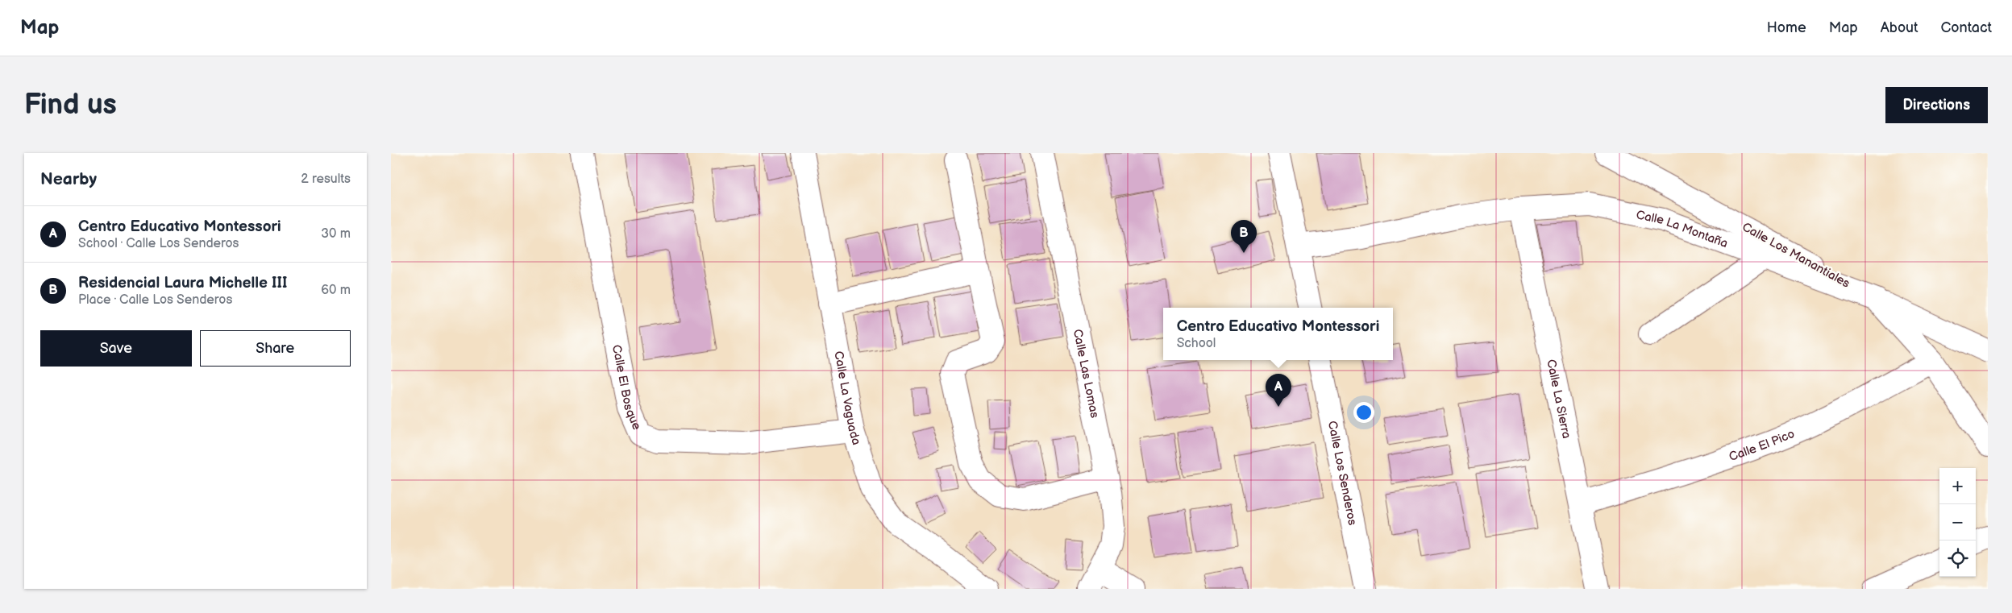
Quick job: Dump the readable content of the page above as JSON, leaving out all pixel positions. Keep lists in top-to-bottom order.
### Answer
{
  "streets": {
    "street": [
      "Calle La Montaña",
      "Calle Los Manantiales",
      "Calle Las Lomas",
      "Calle El Bosque",
      "Calle La Vaguada",
      "Calle La Sierra",
      "Calle El Pico",
      "Calle Los Senderos"
    ]
  },
  "crossings": [
    ["Calle La Montaña", "Calle Los Manantiales"],
    ["Calle La Montaña", "Calle La Sierra"],
    ["Calle La Montaña", "Calle El Pico"],
    ["Calle El Bosque", "Calle La Vaguada"],
    ["Calle La Sierra", "Calle El Pico"]
  ],
  "page": {
    "header": "Map",
    "nav": [
      "Home",
      "Map",
      "About",
      "Contact"
    ],
    "buttons": [
      "Directions",
      ["Save", "Share"]
    ],
    "title": "Find us",
    "heading": ["Nearby", "2 results"],
    "list": [
      {
        "mark": "A",
        "name": "Centro Educativo Montessori",
        "note": "School · Calle Los Senderos",
        "value": "30 m"
      },
      {
        "mark": "B",
        "name": "Residencial Laura Michelle III",
        "note": "Place · Calle Los Senderos",
        "value": "60 m"
      }
    ],
    "pins": ["B", "A"],
    "popup": ["Centro Educativo Montessori", "School"],
    "map_buttons": ["+", "−"]
  }
}
